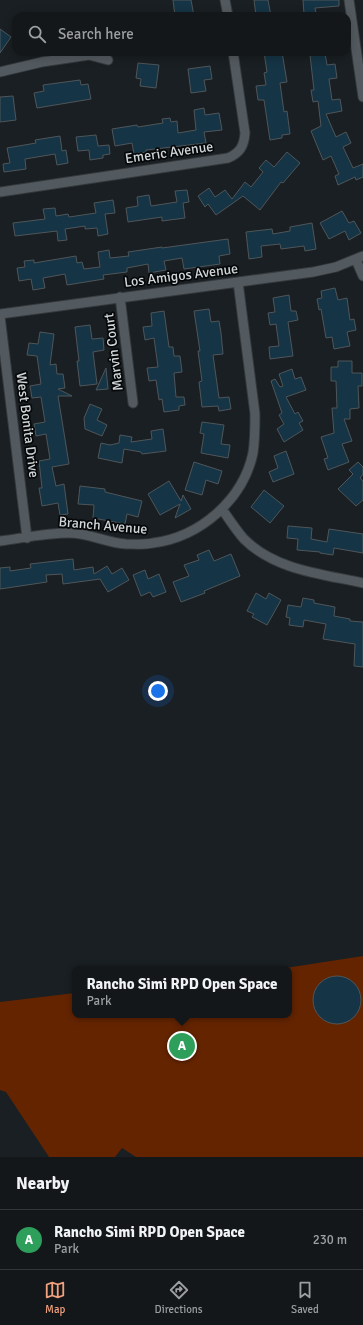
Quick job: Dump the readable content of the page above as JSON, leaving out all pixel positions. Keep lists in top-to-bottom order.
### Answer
{
  "streets": {
    "street": [
      "Emeric Avenue",
      "Los Amigos Avenue",
      "Marvin Court",
      "West Bonita Drive",
      "Branch Avenue"
    ]
  },
  "crossings": [
    ["Los Amigos Avenue", "Marvin Court"],
    ["Los Amigos Avenue", "West Bonita Drive"],
    ["Los Amigos Avenue", "Branch Avenue"],
    ["West Bonita Drive", "Branch Avenue"]
  ],
  "page": {
    "search": "Search here",
    "popup": ["Rancho Simi RPD Open Space", "Park"],
    "pins": "A",
    "heading": "Nearby",
    "list": [
      {
        "mark": "A",
        "name": "Rancho Simi RPD Open Space",
        "note": "Park",
        "value": "230 m"
      }
    ],
    "nav": ["Map", "Directions", "Saved"]
  }
}
